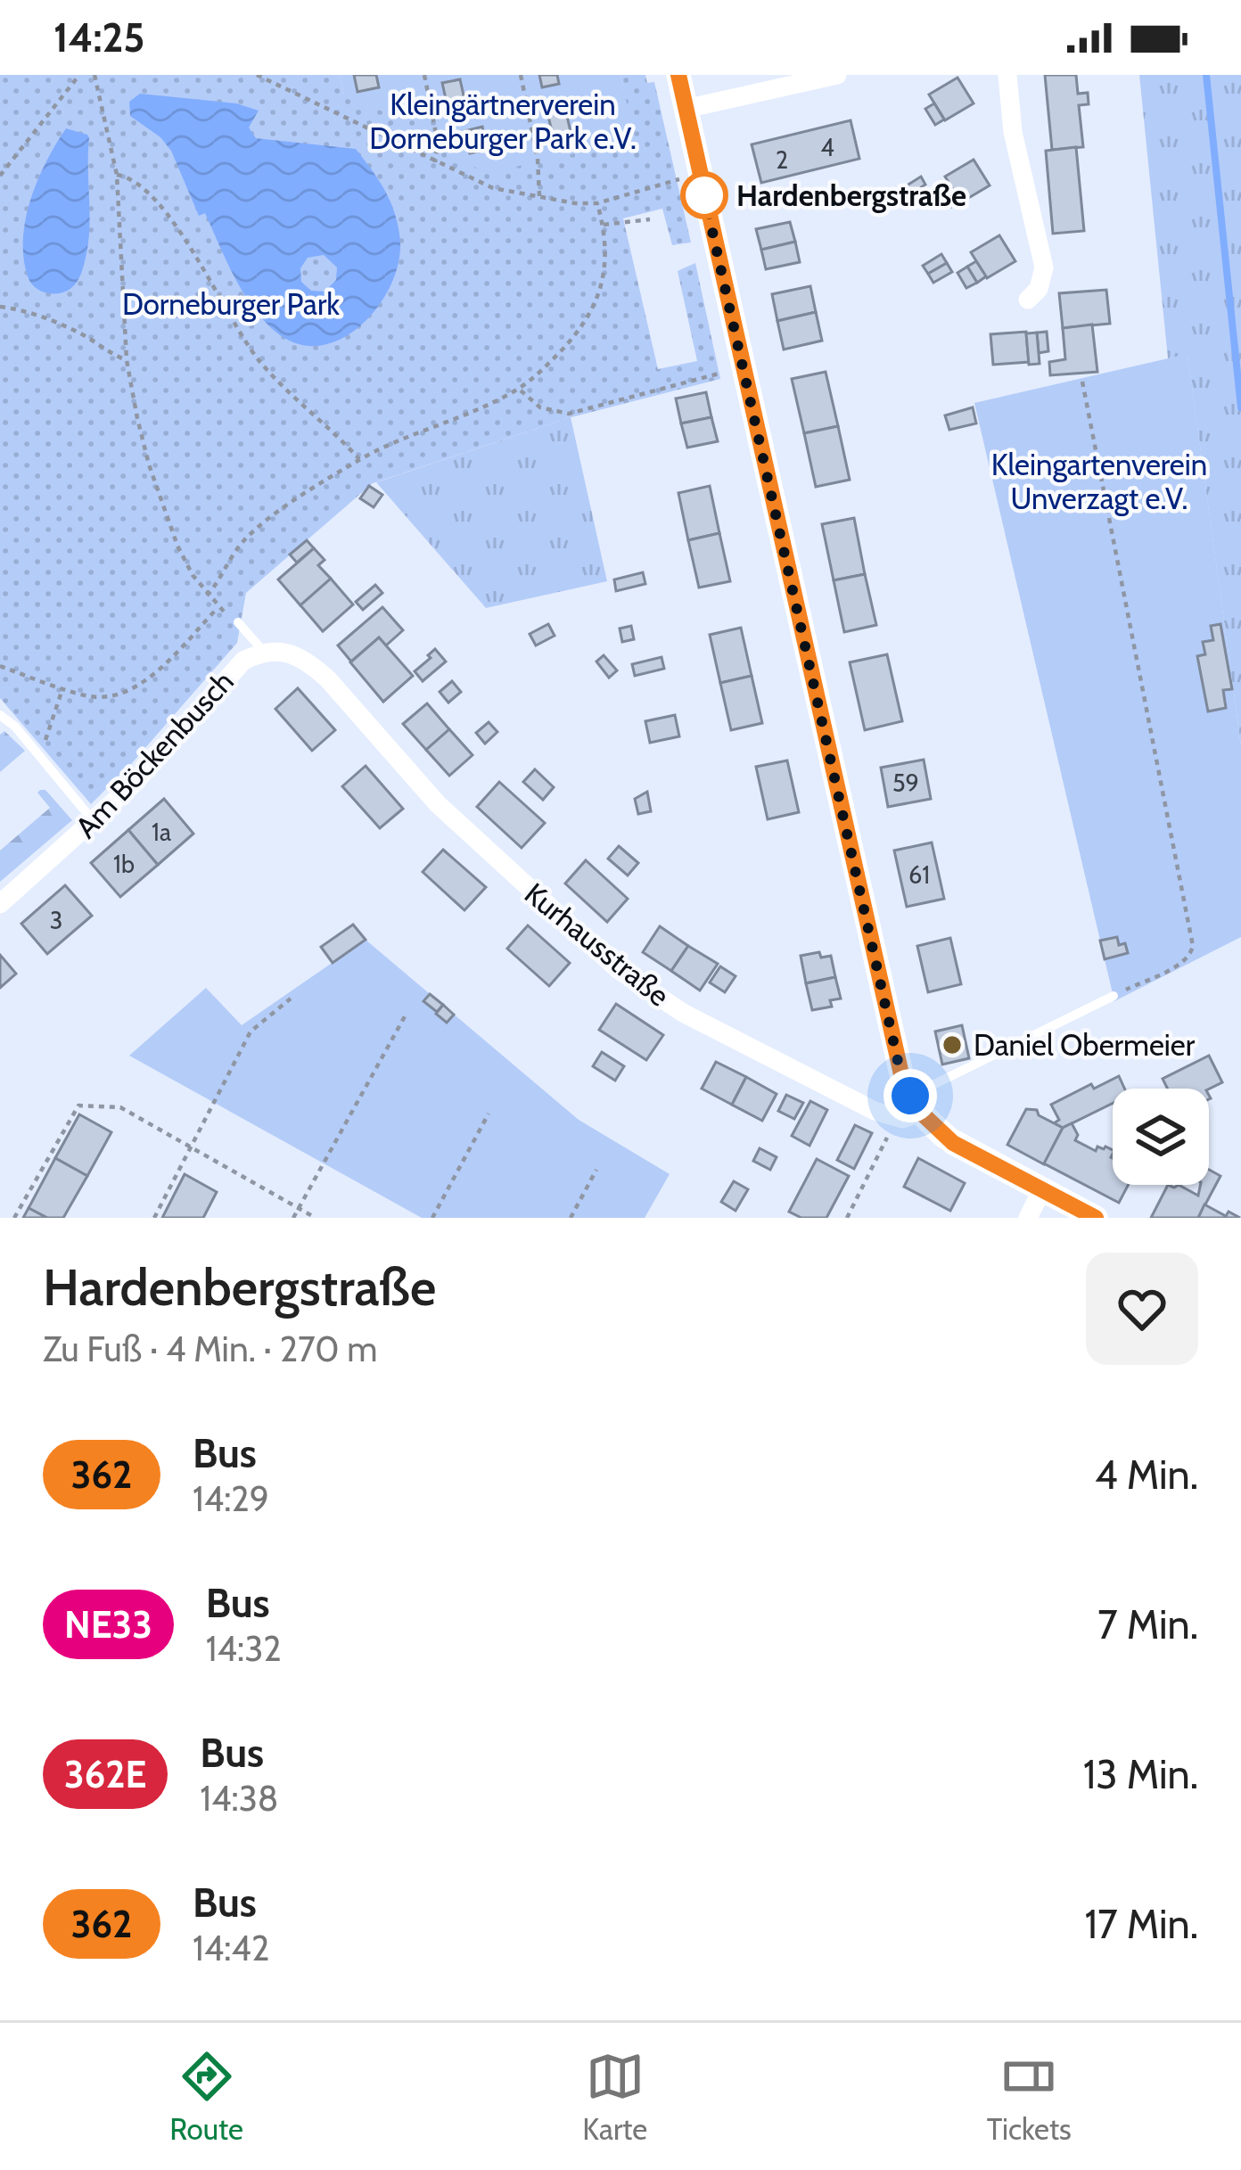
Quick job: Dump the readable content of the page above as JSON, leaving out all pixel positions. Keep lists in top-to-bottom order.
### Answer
{
  "streets": {
    "street": ["Am Böckenbusch", "Kurhausstraße"]
  },
  "crossings": [
    ["Am Böckenbusch", "Kurhausstraße"]
  ],
  "parks": ["Kleingärtnerverein Dorneburger Park e.V.", "Dorneburger Park", "Kleingartenverein Unverzagt e.V."],
  "places": ["Hardenbergstraße", "Daniel Obermeier"],
  "lines": ["bus line 362"],
  "house_numbers": [
    "4",
    "2",
    "59",
    "1a",
    "1b",
    "61",
    "3"
  ],
  "page": {
    "status": "14:25",
    "heading": ["Hardenbergstraße", "Zu Fuß · 4 Min. · 270 m"],
    "list": [
      {
        "mark": "362",
        "name": "Bus",
        "note": "14:29",
        "value": "4 Min."
      },
      {
        "mark": "NE33",
        "name": "Bus",
        "note": "14:32",
        "value": "7 Min."
      },
      {
        "mark": "362E",
        "name": "Bus",
        "note": "14:38",
        "value": "13 Min."
      },
      {
        "mark": "362",
        "name": "Bus",
        "note": "14:42",
        "value": "17 Min."
      }
    ],
    "tabs": ["Route", "Karte", "Tickets"]
  }
}
